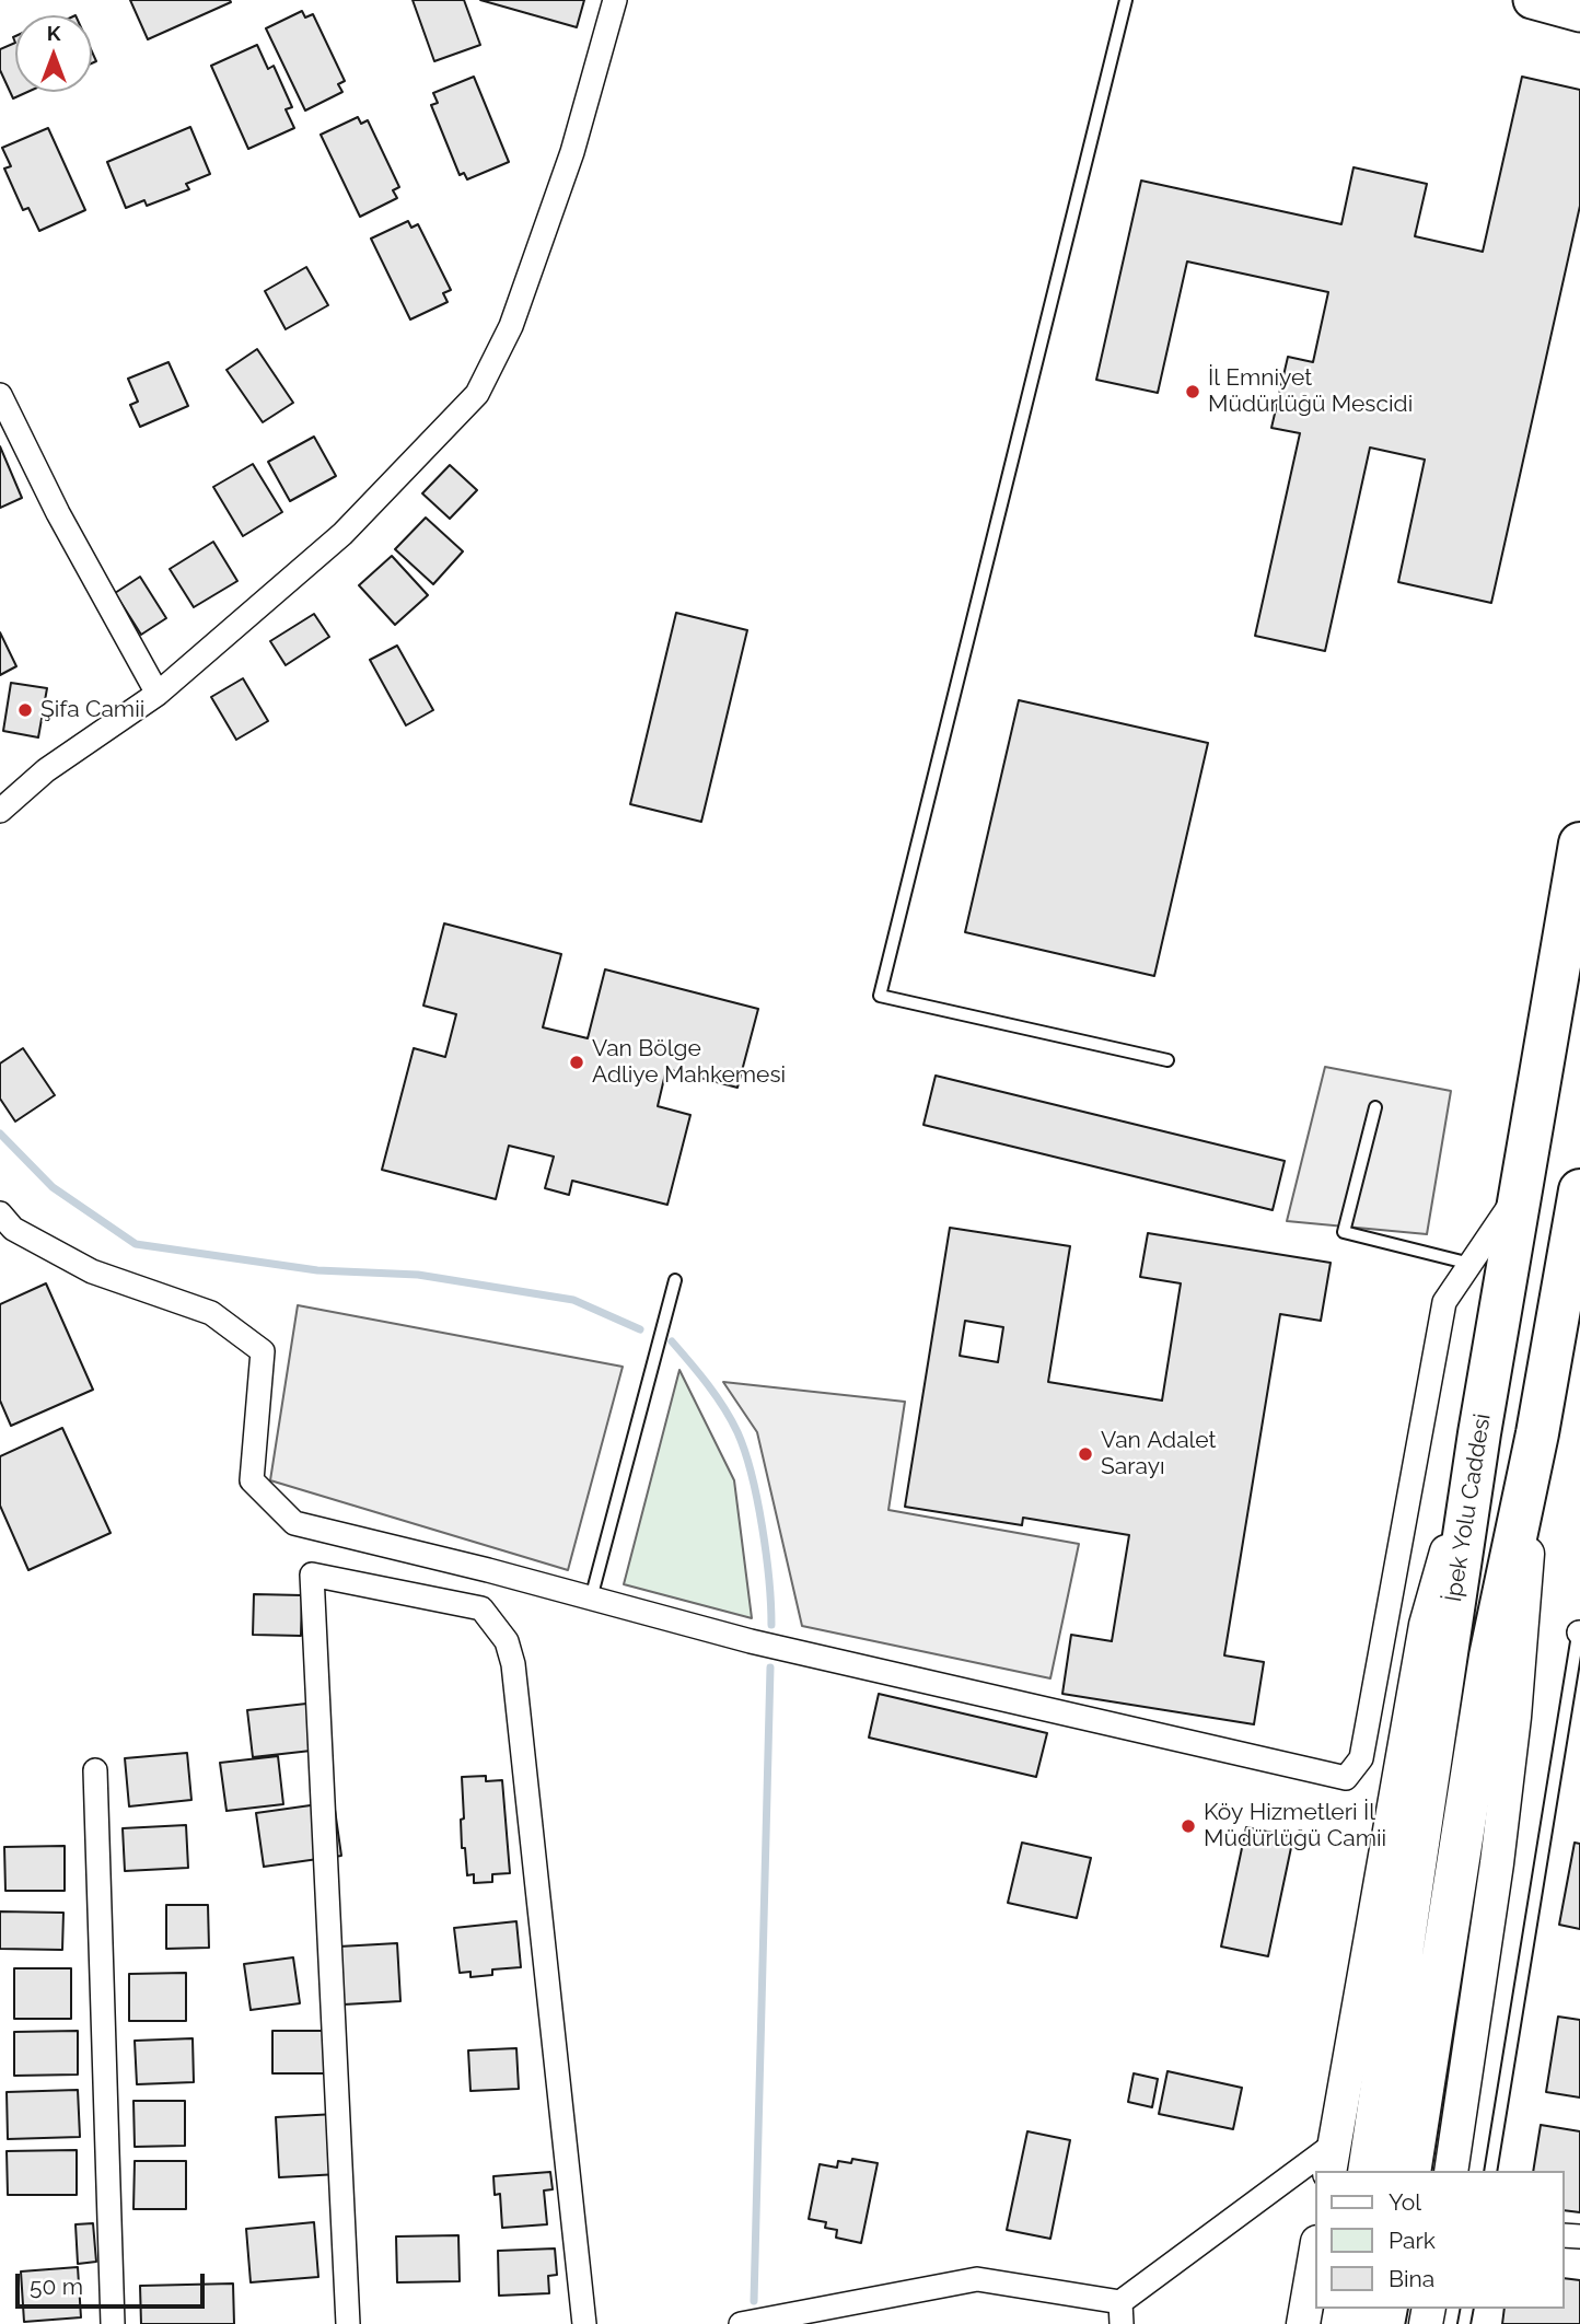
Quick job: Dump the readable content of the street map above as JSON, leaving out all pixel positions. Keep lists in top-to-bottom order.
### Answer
{
  "streets": {
    "highway": ["İpek Yolu Caddesi"]
  },
  "places": [
    "İl Emniyet Müdürlüğü Mescidi",
    "Şifa Camii",
    "Van Bölge Adliye Mahkemesi",
    "Van Adalet Sarayı",
    "Köy Hizmetleri İl Müdürlüğü Camii"
  ],
  "legend": ["Yol", "Park", "Bina"],
  "scale_bar": "50 m",
  "north": "top"
}
